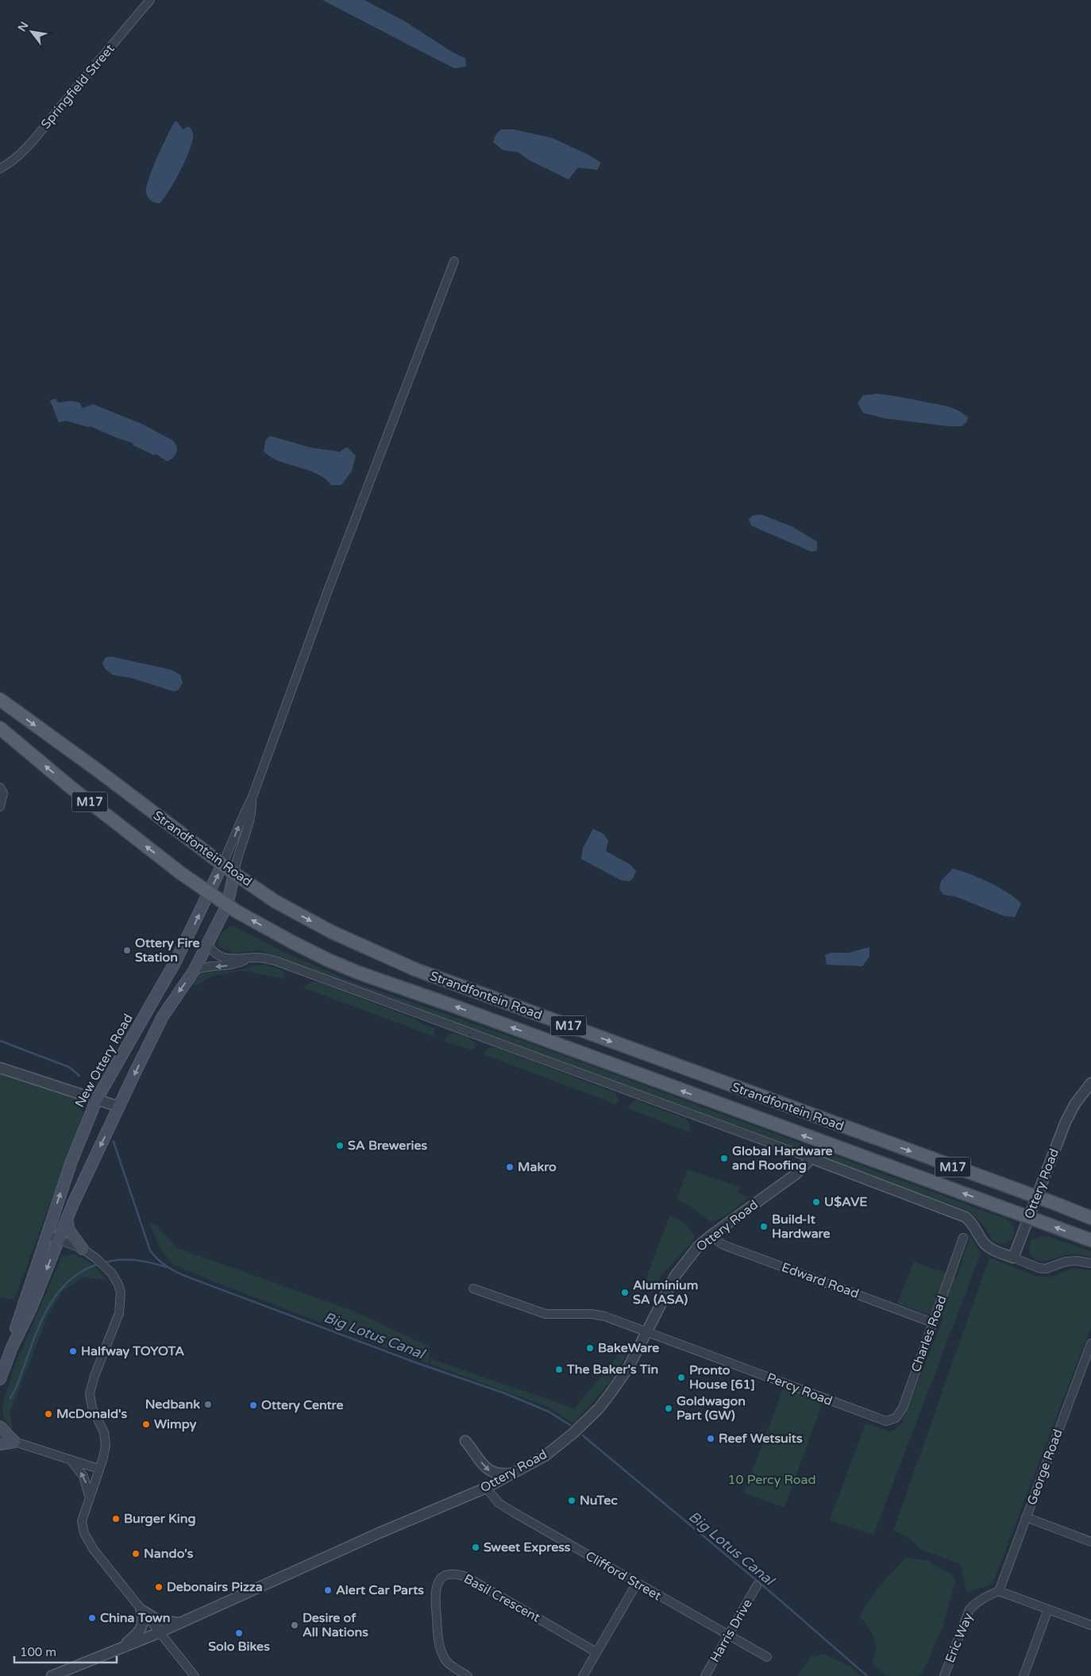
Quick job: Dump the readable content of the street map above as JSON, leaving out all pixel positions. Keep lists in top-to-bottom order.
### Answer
{
  "streets": {
    "main road": ["M17", "Strandfontein Road", "New Ottery Road"],
    "street": [
      "Springfield Street",
      "Ottery Road",
      "Edward Road",
      "Charles Road",
      "Percy Road",
      "George Road",
      "Clifford Street",
      "Basil Crescent",
      "Harris Drive",
      "Eric Way"
    ]
  },
  "crossings": [
    ["Strandfontein Road", "New Ottery Road"],
    ["Strandfontein Road", "Ottery Road"],
    ["Ottery Road", "Edward Road"],
    ["Ottery Road", "Percy Road"],
    ["Ottery Road", "Clifford Street"],
    ["Edward Road", "Charles Road"],
    ["Charles Road", "Percy Road"],
    ["George Road", "Eric Way"],
    ["Clifford Street", "Harris Drive"]
  ],
  "water": ["Big Lotus Canal"],
  "parks": ["10 Percy Road"],
  "places": [
    "Ottery Fire Station",
    "SA Breweries",
    "Global Hardware and Roofing",
    "Makro",
    "U$AVE",
    "Build-It Hardware",
    "Aluminium SA (ASA)",
    "BakeWare",
    "Halfway TOYOTA",
    "The Baker's Tin",
    "Pronto House [61]",
    "Nedbank",
    "Ottery Centre",
    "Goldwagon Part (GW)",
    "McDonald's",
    "Wimpy",
    "Reef Wetsuits",
    "NuTec",
    "Burger King",
    "Sweet Express",
    "Nando's",
    "Debonairs Pizza",
    "Alert Car Parts",
    "China Town",
    "Desire of All Nations",
    "Solo Bikes"
  ],
  "scale_bar": "100 m",
  "north": "top left"
}
